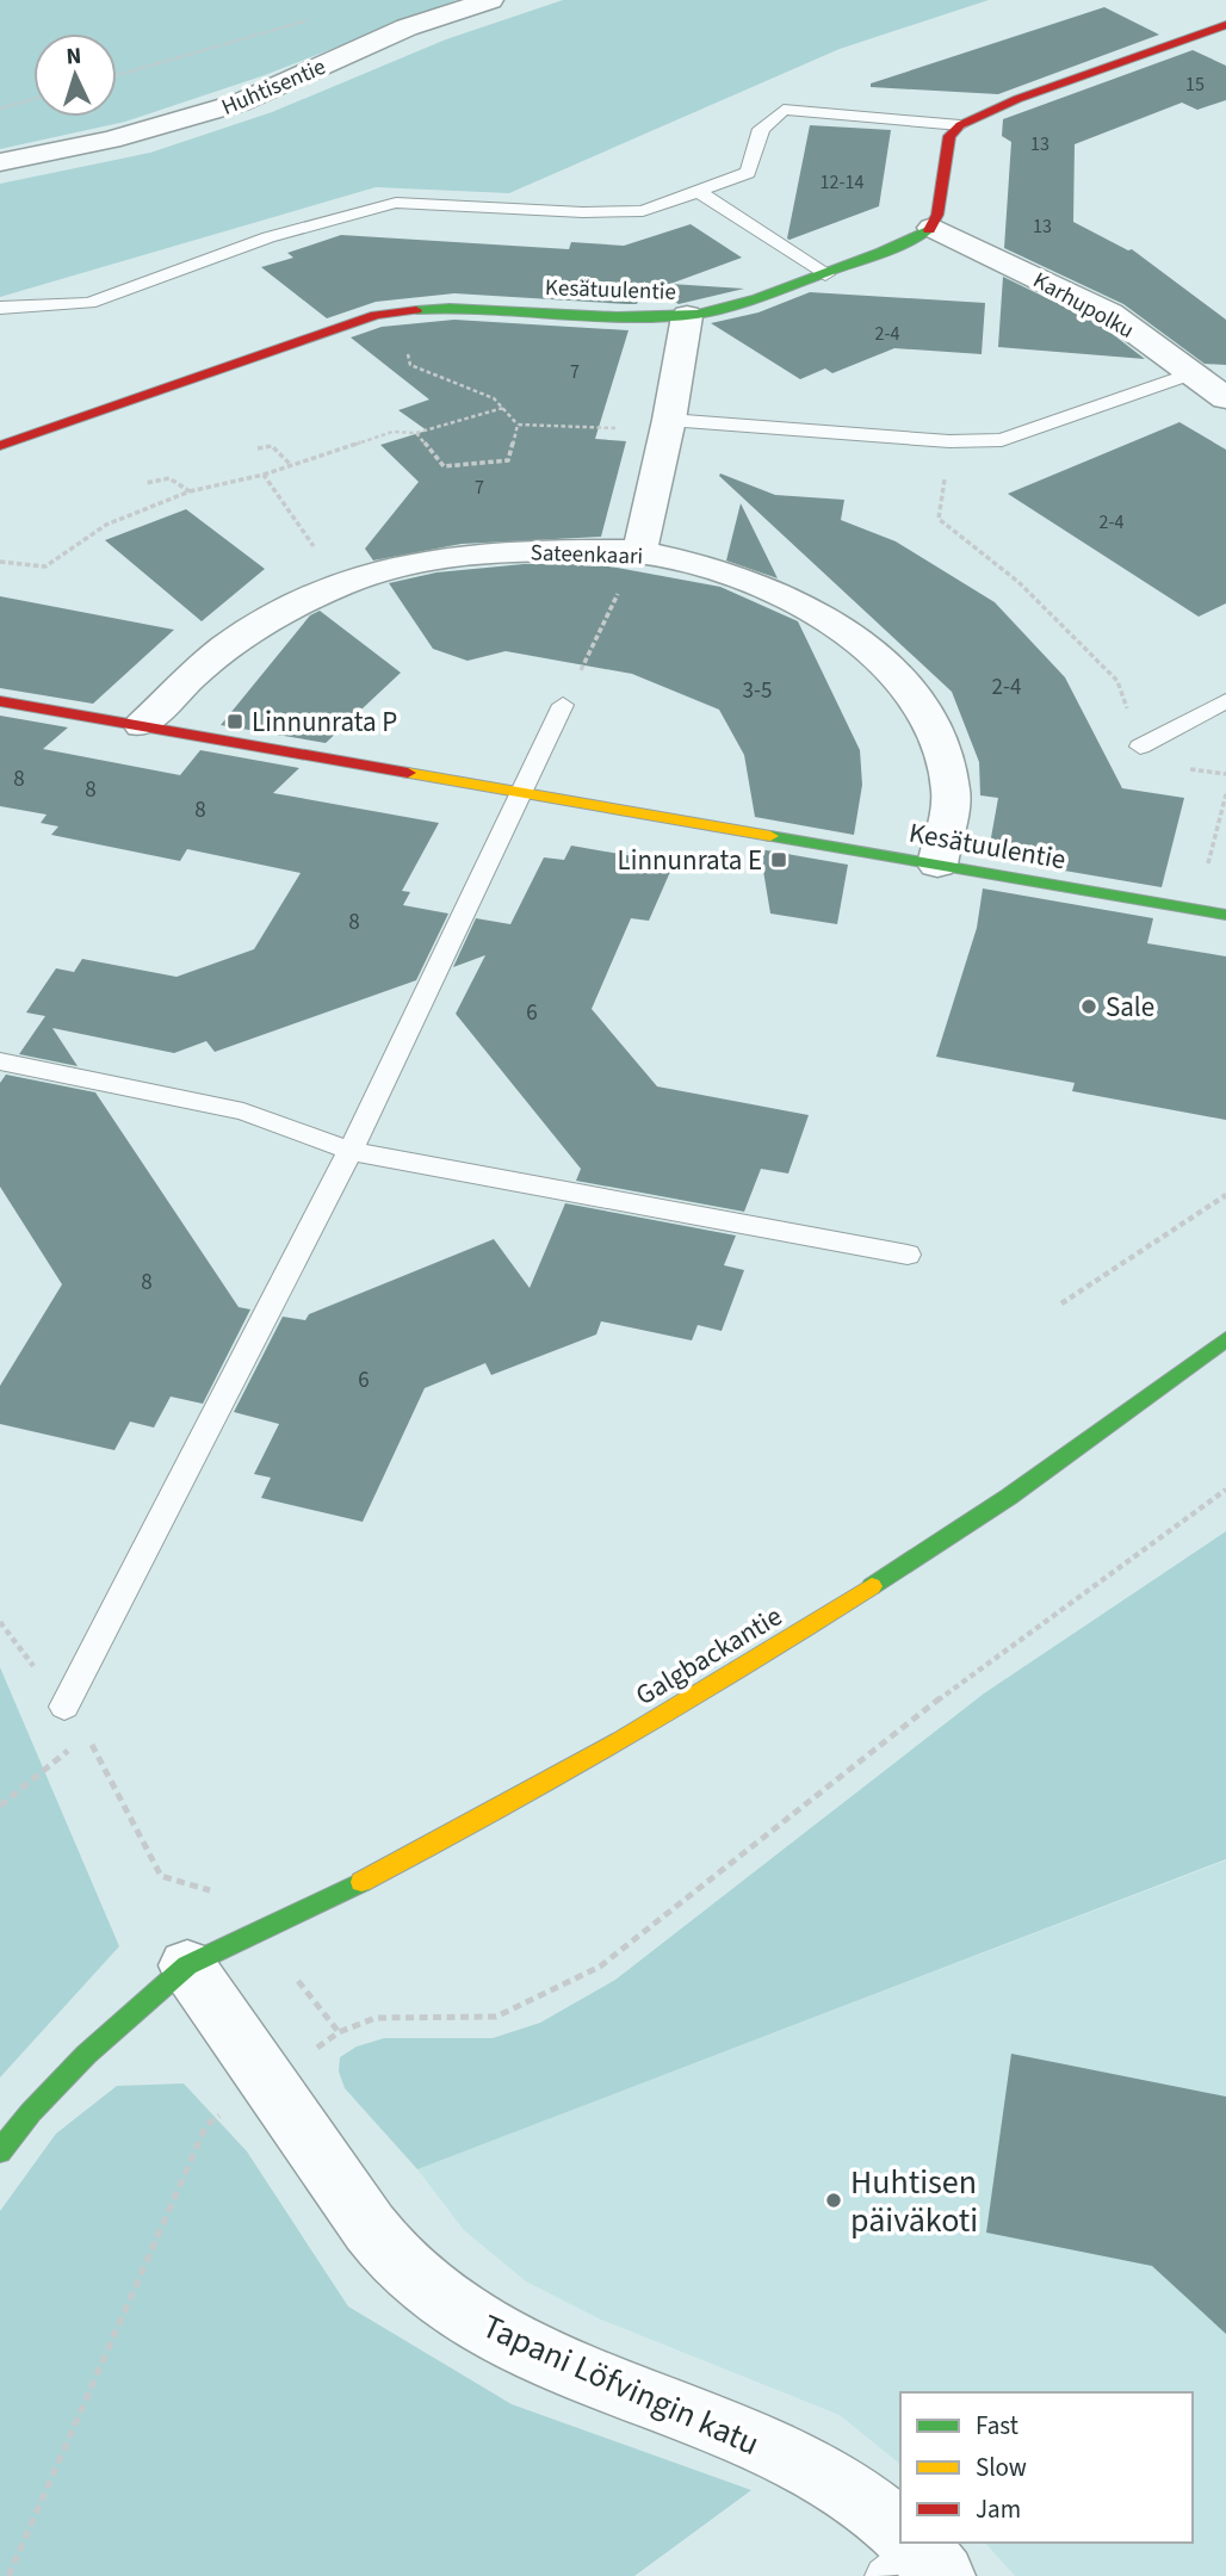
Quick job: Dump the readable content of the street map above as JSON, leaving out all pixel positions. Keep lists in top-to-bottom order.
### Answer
{
  "streets": {
    "street": [
      "Huhtisentie",
      "Kesätuulentie",
      "Karhupolku",
      "Sateenkaari",
      "Galgbackantie",
      "Tapani Löfvingin katu"
    ]
  },
  "crossings": [
    ["Kesätuulentie", "Karhupolku"],
    ["Kesätuulentie", "Sateenkaari"],
    ["Galgbackantie", "Tapani Löfvingin katu"]
  ],
  "places": {
    "transit": ["Linnunrata P", "Linnunrata E"],
    "other": ["Sale", "Huhtisen päiväkoti"]
  },
  "house_numbers": [
    "15",
    "13",
    "12-14",
    "13",
    "2-4",
    "7",
    "7",
    "2-4",
    "2-4",
    "3-5",
    "8",
    "8",
    "8",
    "8",
    "6",
    "8",
    "6"
  ],
  "legend": ["Fast", "Slow", "Jam"],
  "north": "top"
}
